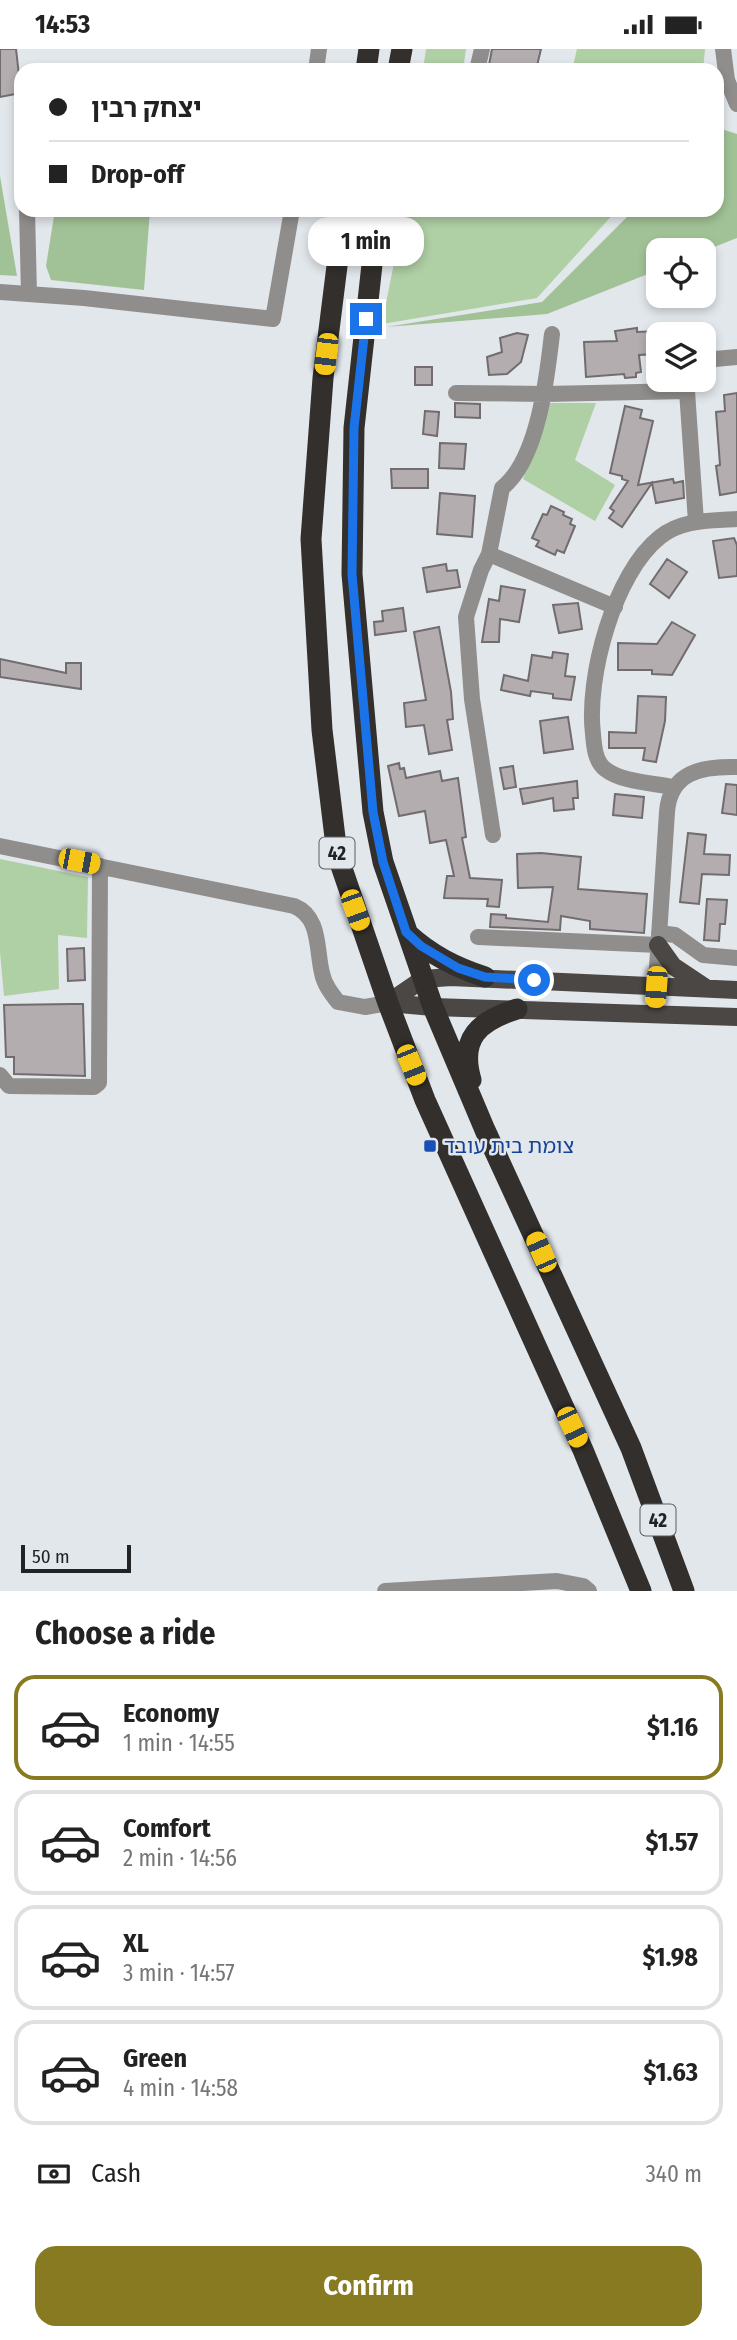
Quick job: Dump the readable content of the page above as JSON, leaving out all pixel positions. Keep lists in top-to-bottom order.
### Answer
{
  "streets": {
    "highway": ["42"]
  },
  "places": {
    "transit": ["צומת בית עובד"]
  },
  "scale_bar": "50 m",
  "page": {
    "status": "14:53",
    "banner": ["יצחק רבין", "Drop-off"],
    "bubble": "1 min",
    "scale": "50 m",
    "heading": "Choose a ride",
    "list": [
      {
        "name": "Economy",
        "note": "1 min · 14:55",
        "value": "$1.16"
      },
      {
        "name": "Comfort",
        "note": "2 min · 14:56",
        "value": "$1.57"
      },
      {
        "name": "XL",
        "note": "3 min · 14:57",
        "value": "$1.98"
      },
      {
        "name": "Green",
        "note": "4 min · 14:58",
        "value": "$1.63"
      }
    ],
    "pay": ["Cash", "340 m"],
    "buttons": "Confirm"
  }
}
